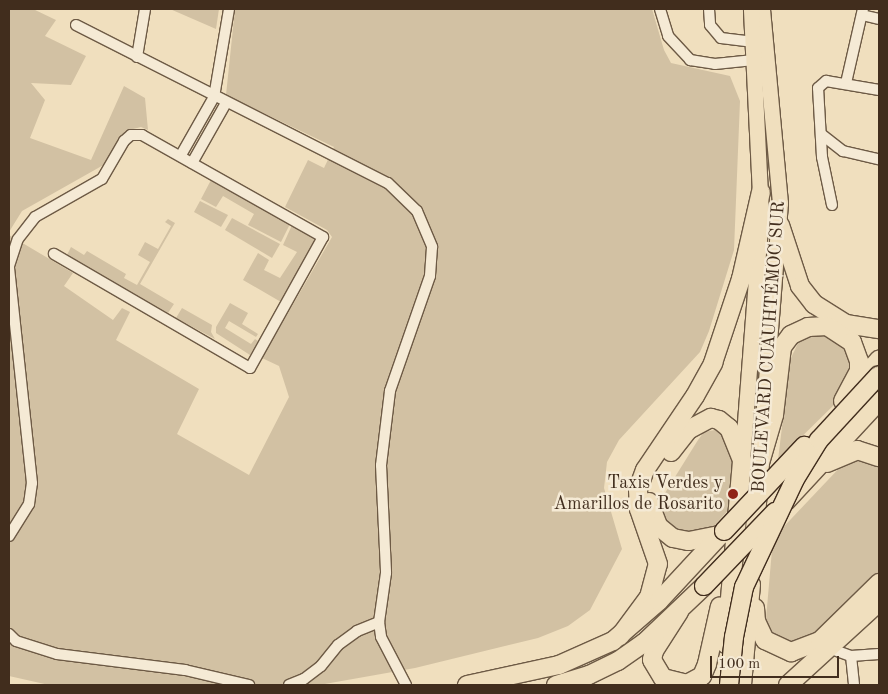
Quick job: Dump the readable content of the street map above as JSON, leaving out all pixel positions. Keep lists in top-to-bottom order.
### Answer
{
  "streets": {
    "highway": ["BOULEVARD CUAUHTÉMOC SUR"]
  },
  "places": ["Taxis Verdes y Amarillos de Rosarito"],
  "scale_bar": "100 m"
}
